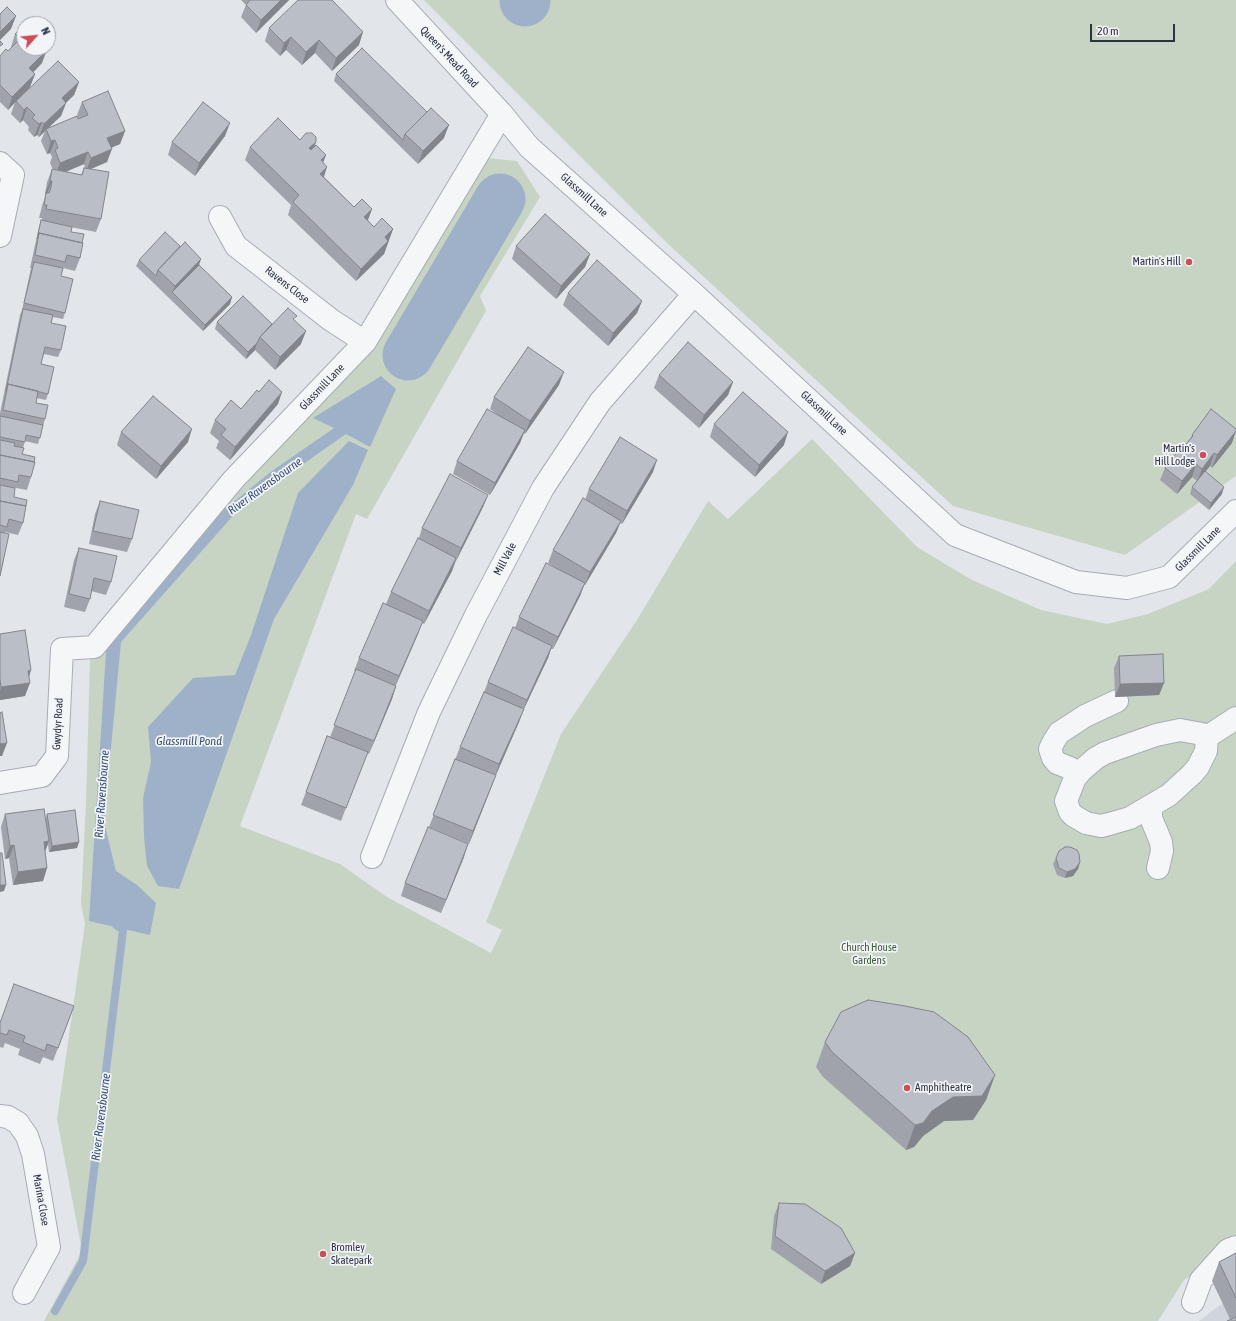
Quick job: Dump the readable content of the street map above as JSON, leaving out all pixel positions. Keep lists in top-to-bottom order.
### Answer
{
  "streets": {
    "street": [
      "Queen's Mead Road",
      "Glassmill Lane",
      "Ravens Close",
      "Mill Vale",
      "Gwydyr Road",
      "Marina Close"
    ]
  },
  "crossings": [
    ["Queen's Mead Road", "Glassmill Lane"],
    ["Glassmill Lane", "Ravens Close"],
    ["Glassmill Lane", "Mill Vale"],
    ["Glassmill Lane", "Gwydyr Road"]
  ],
  "water": ["River Ravensbourne", "Glassmill Pond"],
  "parks": ["Church House Gardens"],
  "places": [
    "Martin's Hill",
    "Martin's Hill Lodge",
    "Amphitheatre",
    "Bromley Skatepark"
  ],
  "scale_bar": "20 m",
  "north": "top right"
}
